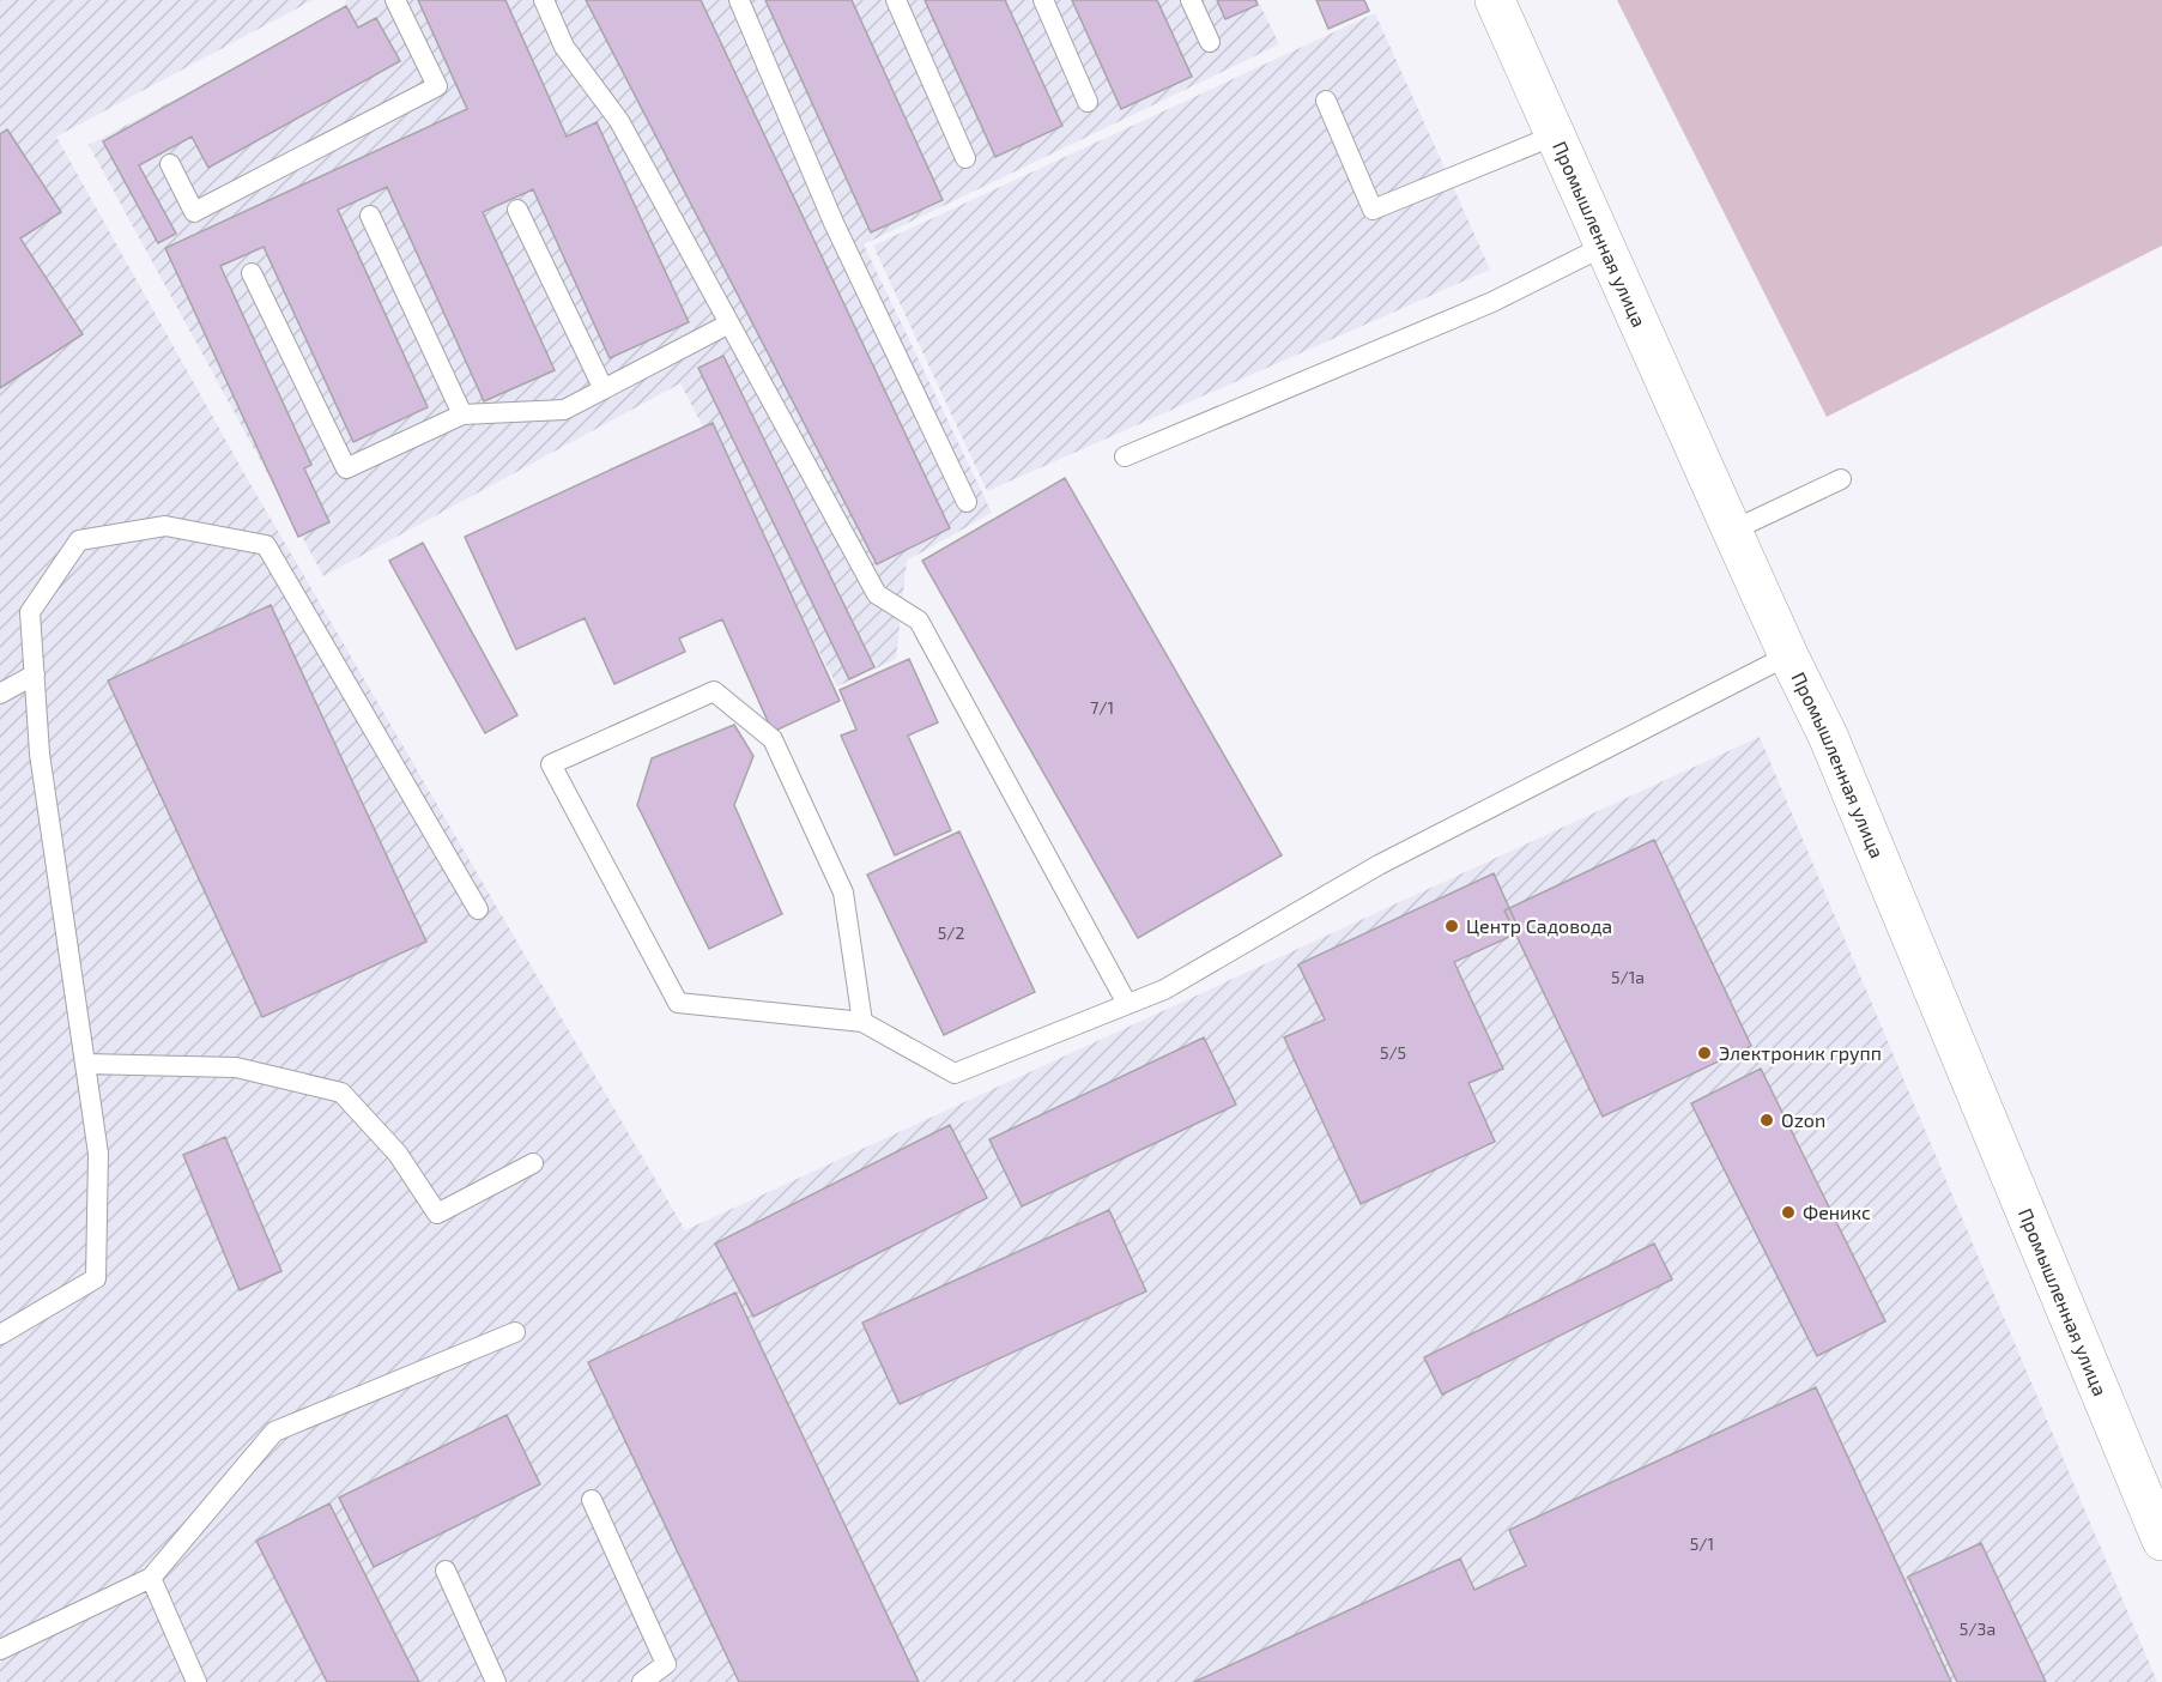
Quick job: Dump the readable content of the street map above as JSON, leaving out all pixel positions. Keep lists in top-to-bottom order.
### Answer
{
  "streets": {
    "street": ["Промышленная улица"]
  },
  "places": [
    "Центр Садовода",
    "Электроник групп",
    "Ozon",
    "Феникс"
  ],
  "house_numbers": [
    "7/1",
    "5/2",
    "5/1а",
    "5/5",
    "5/1",
    "5/3а"
  ]
}
